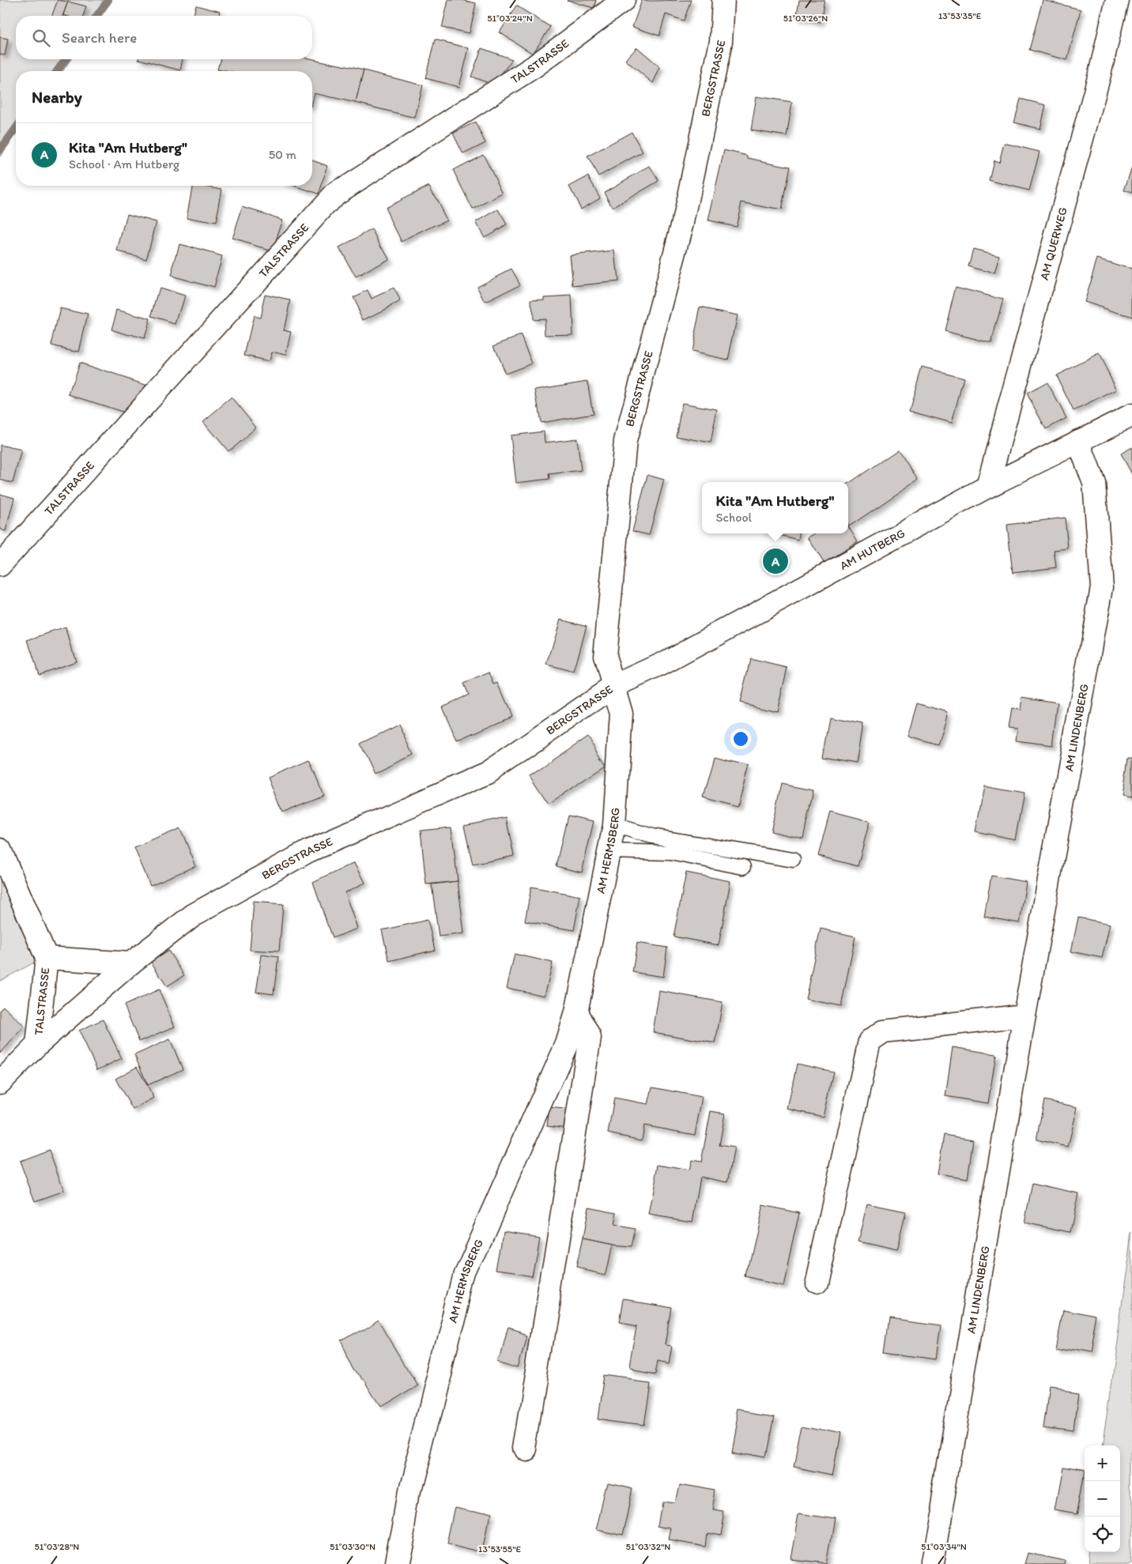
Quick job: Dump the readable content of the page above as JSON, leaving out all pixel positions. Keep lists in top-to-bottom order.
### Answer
{
  "streets": {
    "street": [
      "TALSTRASSE",
      "BERGSTRASSE",
      "AM QUERWEG",
      "AM HUTBERG",
      "AM LINDENBERG",
      "AM HERMSBERG"
    ]
  },
  "crossings": [
    ["TALSTRASSE", "BERGSTRASSE"],
    ["BERGSTRASSE", "AM HUTBERG"],
    ["BERGSTRASSE", "AM HERMSBERG"],
    ["AM QUERWEG", "AM HUTBERG"],
    ["AM HUTBERG", "AM LINDENBERG"],
    ["AM HUTBERG", "AM HERMSBERG"]
  ],
  "page": {
    "search": "Search here",
    "heading": "Nearby",
    "list": [
      {
        "mark": "A",
        "name": "Kita \"Am Hutberg\"",
        "note": "School · Am Hutberg",
        "value": "50 m"
      }
    ],
    "popup": ["Kita \"Am Hutberg\"", "School"],
    "pins": "A",
    "map_buttons": ["+", "−"]
  },
  "coordinates": [
    "13°53'35\"E",
    "51°03'24\"N",
    "51°03'26\"N",
    "51°03'28\"N",
    "51°03'30\"N",
    "51°03'32\"N",
    "51°03'34\"N",
    "13°53'55\"E"
  ]
}
